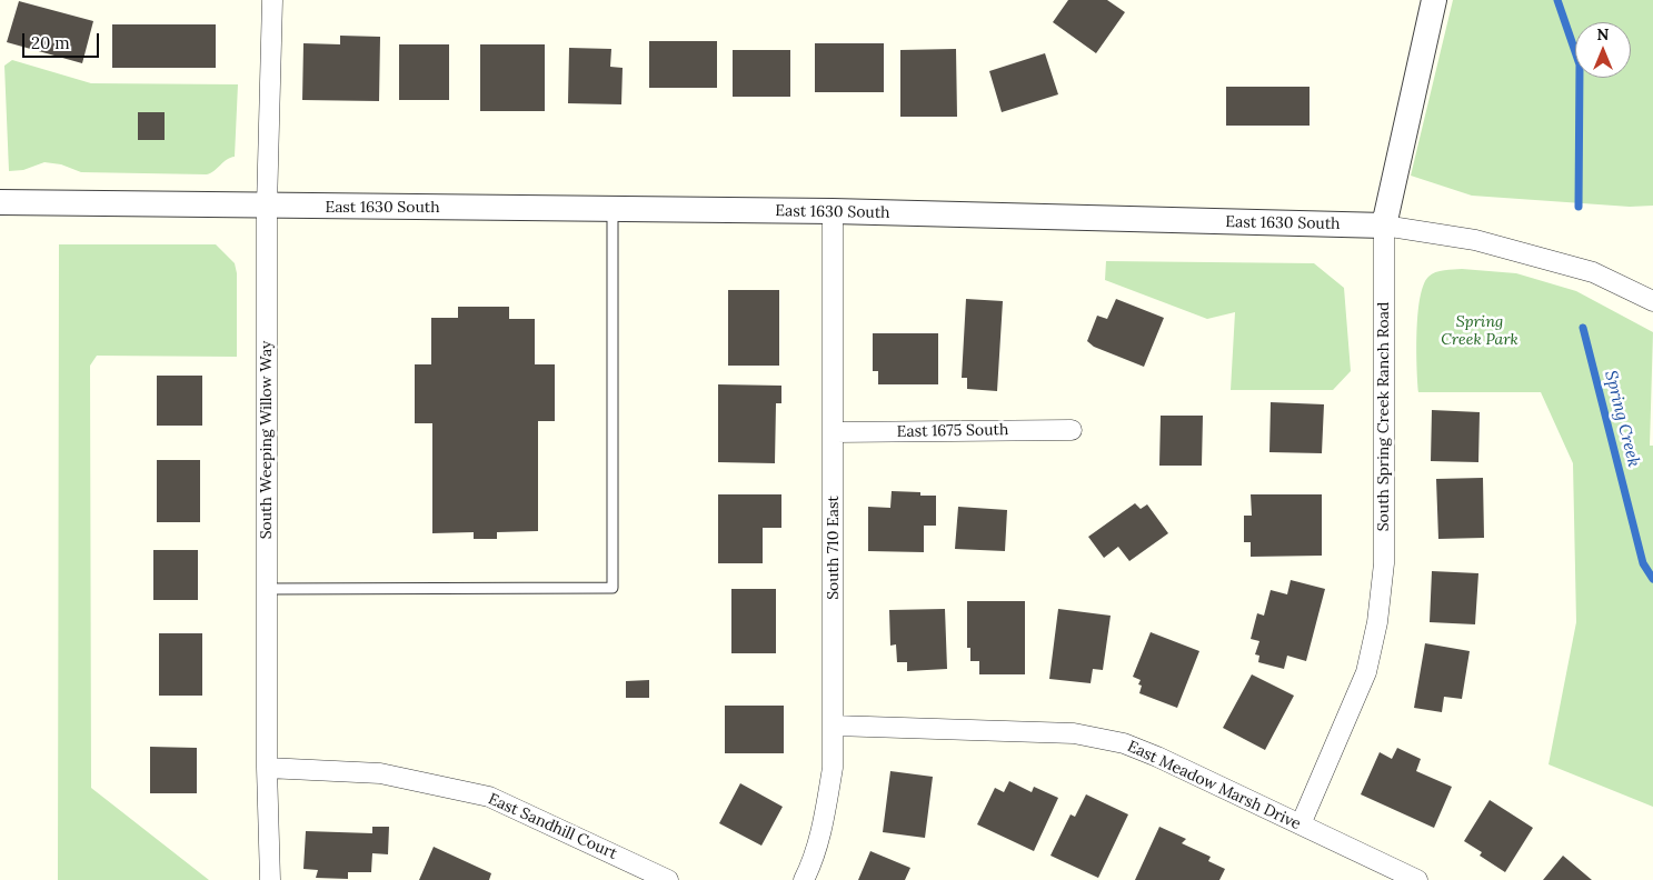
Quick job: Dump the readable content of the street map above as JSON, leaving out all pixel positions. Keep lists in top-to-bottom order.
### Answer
{
  "streets": {
    "street": [
      "East 1630 South",
      "South Spring Creek Ranch Road",
      "East 1675 South",
      "South Weeping Willow Way",
      "South 710 East",
      "East Meadow Marsh Drive",
      "East Sandhill Court"
    ]
  },
  "crossings": [
    ["East 1630 South", "South Spring Creek Ranch Road"],
    ["East 1630 South", "South Weeping Willow Way"],
    ["East 1630 South", "South 710 East"],
    ["South Spring Creek Ranch Road", "East Meadow Marsh Drive"],
    ["East 1675 South", "South 710 East"],
    ["South Weeping Willow Way", "East Sandhill Court"],
    ["South 710 East", "East Meadow Marsh Drive"]
  ],
  "water": ["Spring Creek"],
  "parks": ["Spring Creek Park"],
  "scale_bar": "20 m",
  "north": "top"
}
